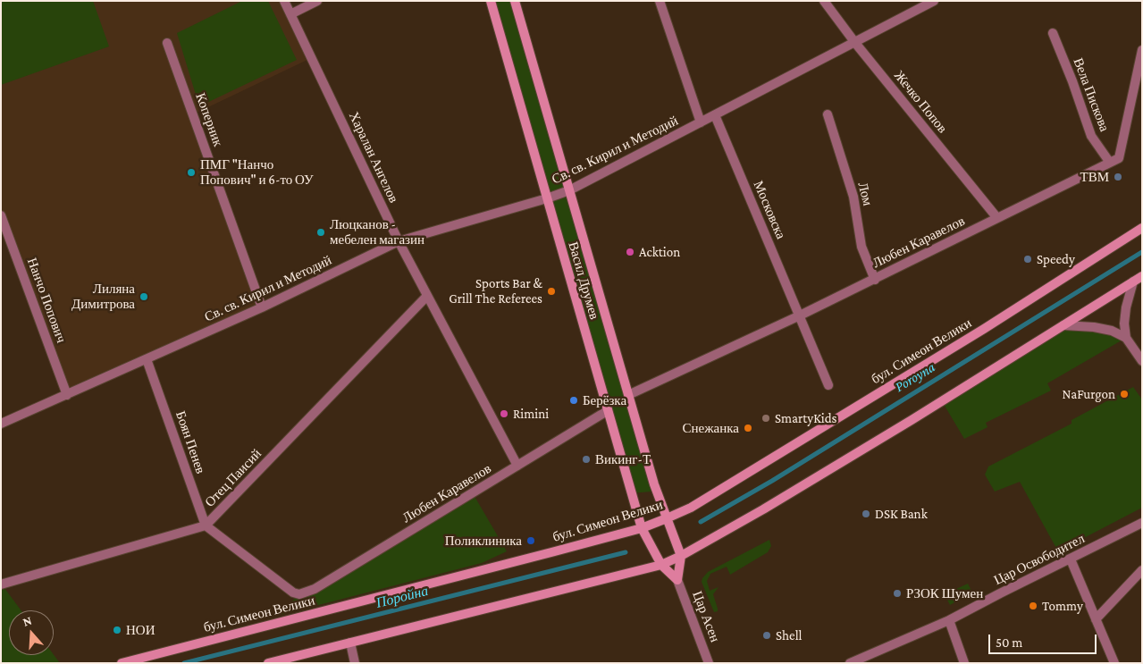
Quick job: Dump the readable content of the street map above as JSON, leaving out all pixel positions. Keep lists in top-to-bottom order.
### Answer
{
  "streets": {
    "main road": ["Васил Друмев", "бул. Симеон Велики", "Цар Асен"],
    "street": [
      "Вела Пискова",
      "Жечко Попов",
      "Коперник",
      "Св. св. Кирил и Методий",
      "Харалан Ангелов",
      "Лом",
      "Московска",
      "Любен Каравелов",
      "Нанчо Попович",
      "Боян Пенев",
      "Отец Паисий",
      "Цар Освободител"
    ]
  },
  "crossings": [
    ["Вела Пискова", "Любен Каравелов"],
    ["Жечко Попов", "Св. св. Кирил и Методий"],
    ["Жечко Попов", "Любен Каравелов"],
    ["Коперник", "Св. св. Кирил и Методий"],
    ["Св. св. Кирил и Методий", "Харалан Ангелов"],
    ["Св. св. Кирил и Методий", "Московска"],
    ["Св. св. Кирил и Методий", "Васил Друмев"],
    ["Св. св. Кирил и Методий", "Нанчо Попович"],
    ["Св. св. Кирил и Методий", "Боян Пенев"],
    ["Харалан Ангелов", "Любен Каравелов"],
    ["Харалан Ангелов", "Отец Паисий"],
    ["Лом", "Любен Каравелов"],
    ["Московска", "Любен Каравелов"],
    ["Любен Каравелов", "Васил Друмев"],
    ["Любен Каравелов", "Боян Пенев"],
    ["Любен Каравелов", "Отец Паисий"],
    ["Васил Друмев", "бул. Симеон Велики"],
    ["Васил Друмев", "Цар Асен"],
    ["Боян Пенев", "Отец Паисий"]
  ],
  "water": ["Poroyna", "Поройна"],
  "places": [
    "ПМГ \"Нанчо Попович\" и 6-то ОУ",
    "ТВМ",
    "Люцканов - мебелен магазин",
    "Acktion",
    "Speedy",
    "Sports Bar & Grill The Referees",
    "Лиляна Димитрова",
    "NaFurgon",
    "Берёзка",
    "Rimini",
    "SmartyKids",
    "Снежанка",
    "Викинг-Т",
    "DSK Bank",
    "Поликлиника",
    "РЗОК Шумен",
    "Tommy",
    "НОИ",
    "Shell"
  ],
  "scale_bar": "50 m",
  "north": "top"
}
